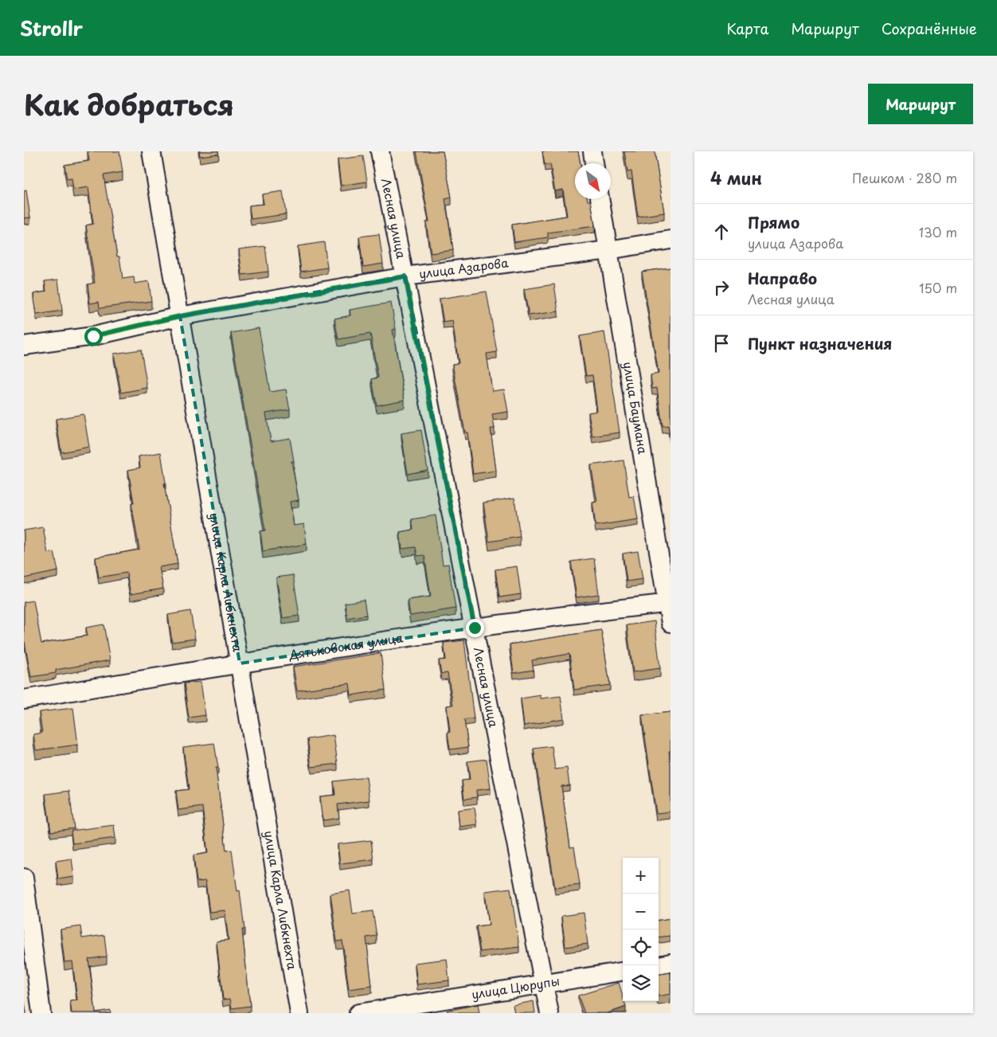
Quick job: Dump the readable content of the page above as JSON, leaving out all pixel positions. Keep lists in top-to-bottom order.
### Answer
{
  "streets": {
    "street": [
      "Лесная улица",
      "улица Азарова",
      "улица Баумана",
      "улица Карла Либкнехта",
      "Дятьковская улица",
      "улица Цюрупы"
    ]
  },
  "crossings": [
    ["Лесная улица", "улица Азарова"],
    ["Лесная улица", "Дятьковская улица"],
    ["Лесная улица", "улица Цюрупы"],
    ["улица Азарова", "улица Баумана"],
    ["улица Азарова", "улица Карла Либкнехта"],
    ["улица Баумана", "Дятьковская улица"],
    ["улица Карла Либкнехта", "Дятьковская улица"]
  ],
  "north": "bottom right",
  "page": {
    "header": "Strollr",
    "nav": ["Карта", "Маршрут", "Сохранённые"],
    "title": "Как добраться",
    "buttons": "Маршрут",
    "heading": ["4 мин", "Пешком · 280 m"],
    "list": [
      ["Прямо", "улица Азарова", "130 m"],
      ["Направо", "Лесная улица", "150 m"],
      "Пункт назначения"
    ],
    "map_buttons": ["+", "−"]
  }
}
